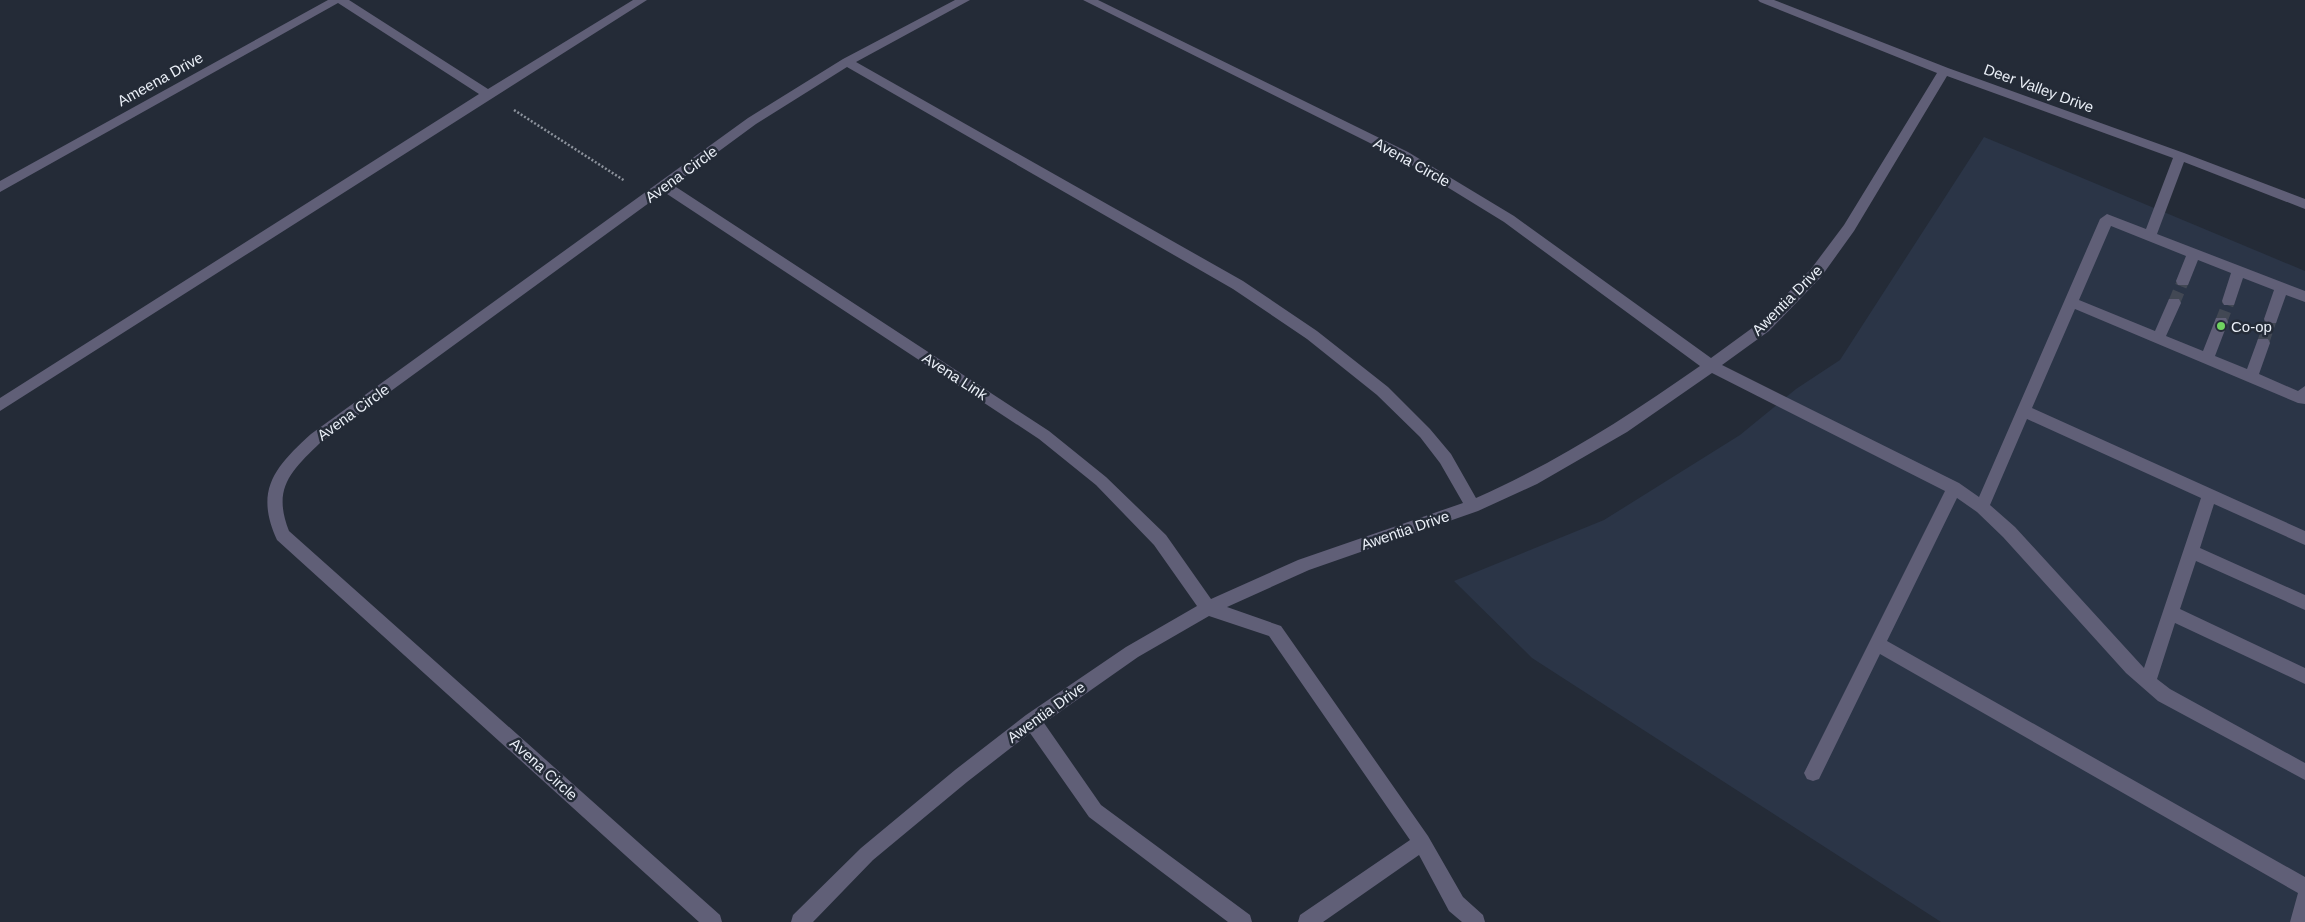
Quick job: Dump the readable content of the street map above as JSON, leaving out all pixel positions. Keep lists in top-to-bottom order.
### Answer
{
  "streets": {
    "street": [
      "Ameena Drive",
      "Deer Valley Drive",
      "Avena Circle",
      "Awentia Drive",
      "Avena Link"
    ]
  },
  "crossings": [
    ["Deer Valley Drive", "Awentia Drive"],
    ["Avena Circle", "Awentia Drive"],
    ["Avena Circle", "Avena Link"],
    ["Awentia Drive", "Avena Link"]
  ],
  "places": ["Co-op"]
}
